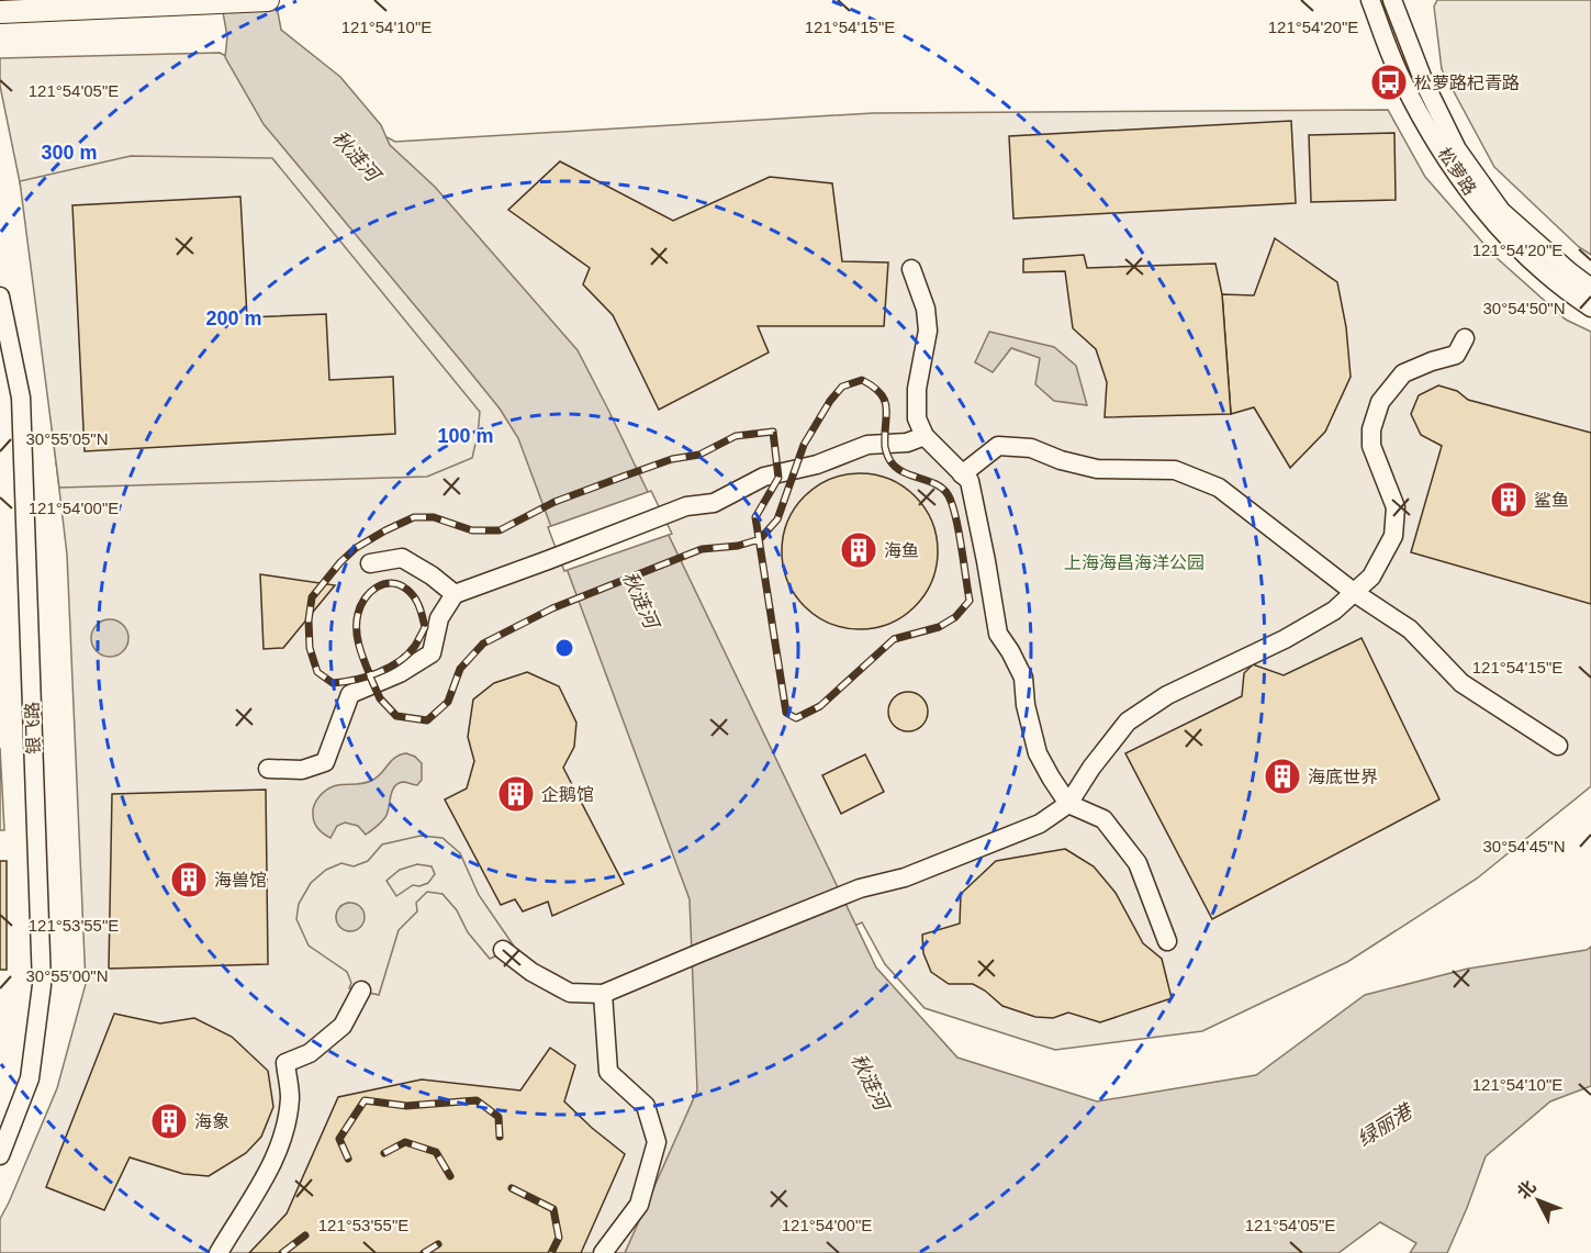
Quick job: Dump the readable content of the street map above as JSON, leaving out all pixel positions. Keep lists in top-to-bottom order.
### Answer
{
  "streets": {
    "street": ["松萝路", "银飞路"]
  },
  "water": ["秋涟河", "绿丽港"],
  "parks": ["上海海昌海洋公园"],
  "places": {
    "bus stop": ["松萝路杞青路"],
    "building": [
      "鲨鱼",
      "海鱼",
      "海底世界",
      "企鹅馆",
      "海兽馆",
      "海象"
    ]
  },
  "north": "top left",
  "coordinates": [
    "121°54'10\"E",
    "121°54'15\"E",
    "121°54'20\"E",
    "121°54'05\"E",
    "30°54'50\"N",
    "30°55'05\"N",
    "121°54'00\"E",
    "30°54'45\"N",
    "121°53'55\"E",
    "30°55'00\"N"
  ],
  "rings": ["300 m", "200 m", "100 m"]
}
